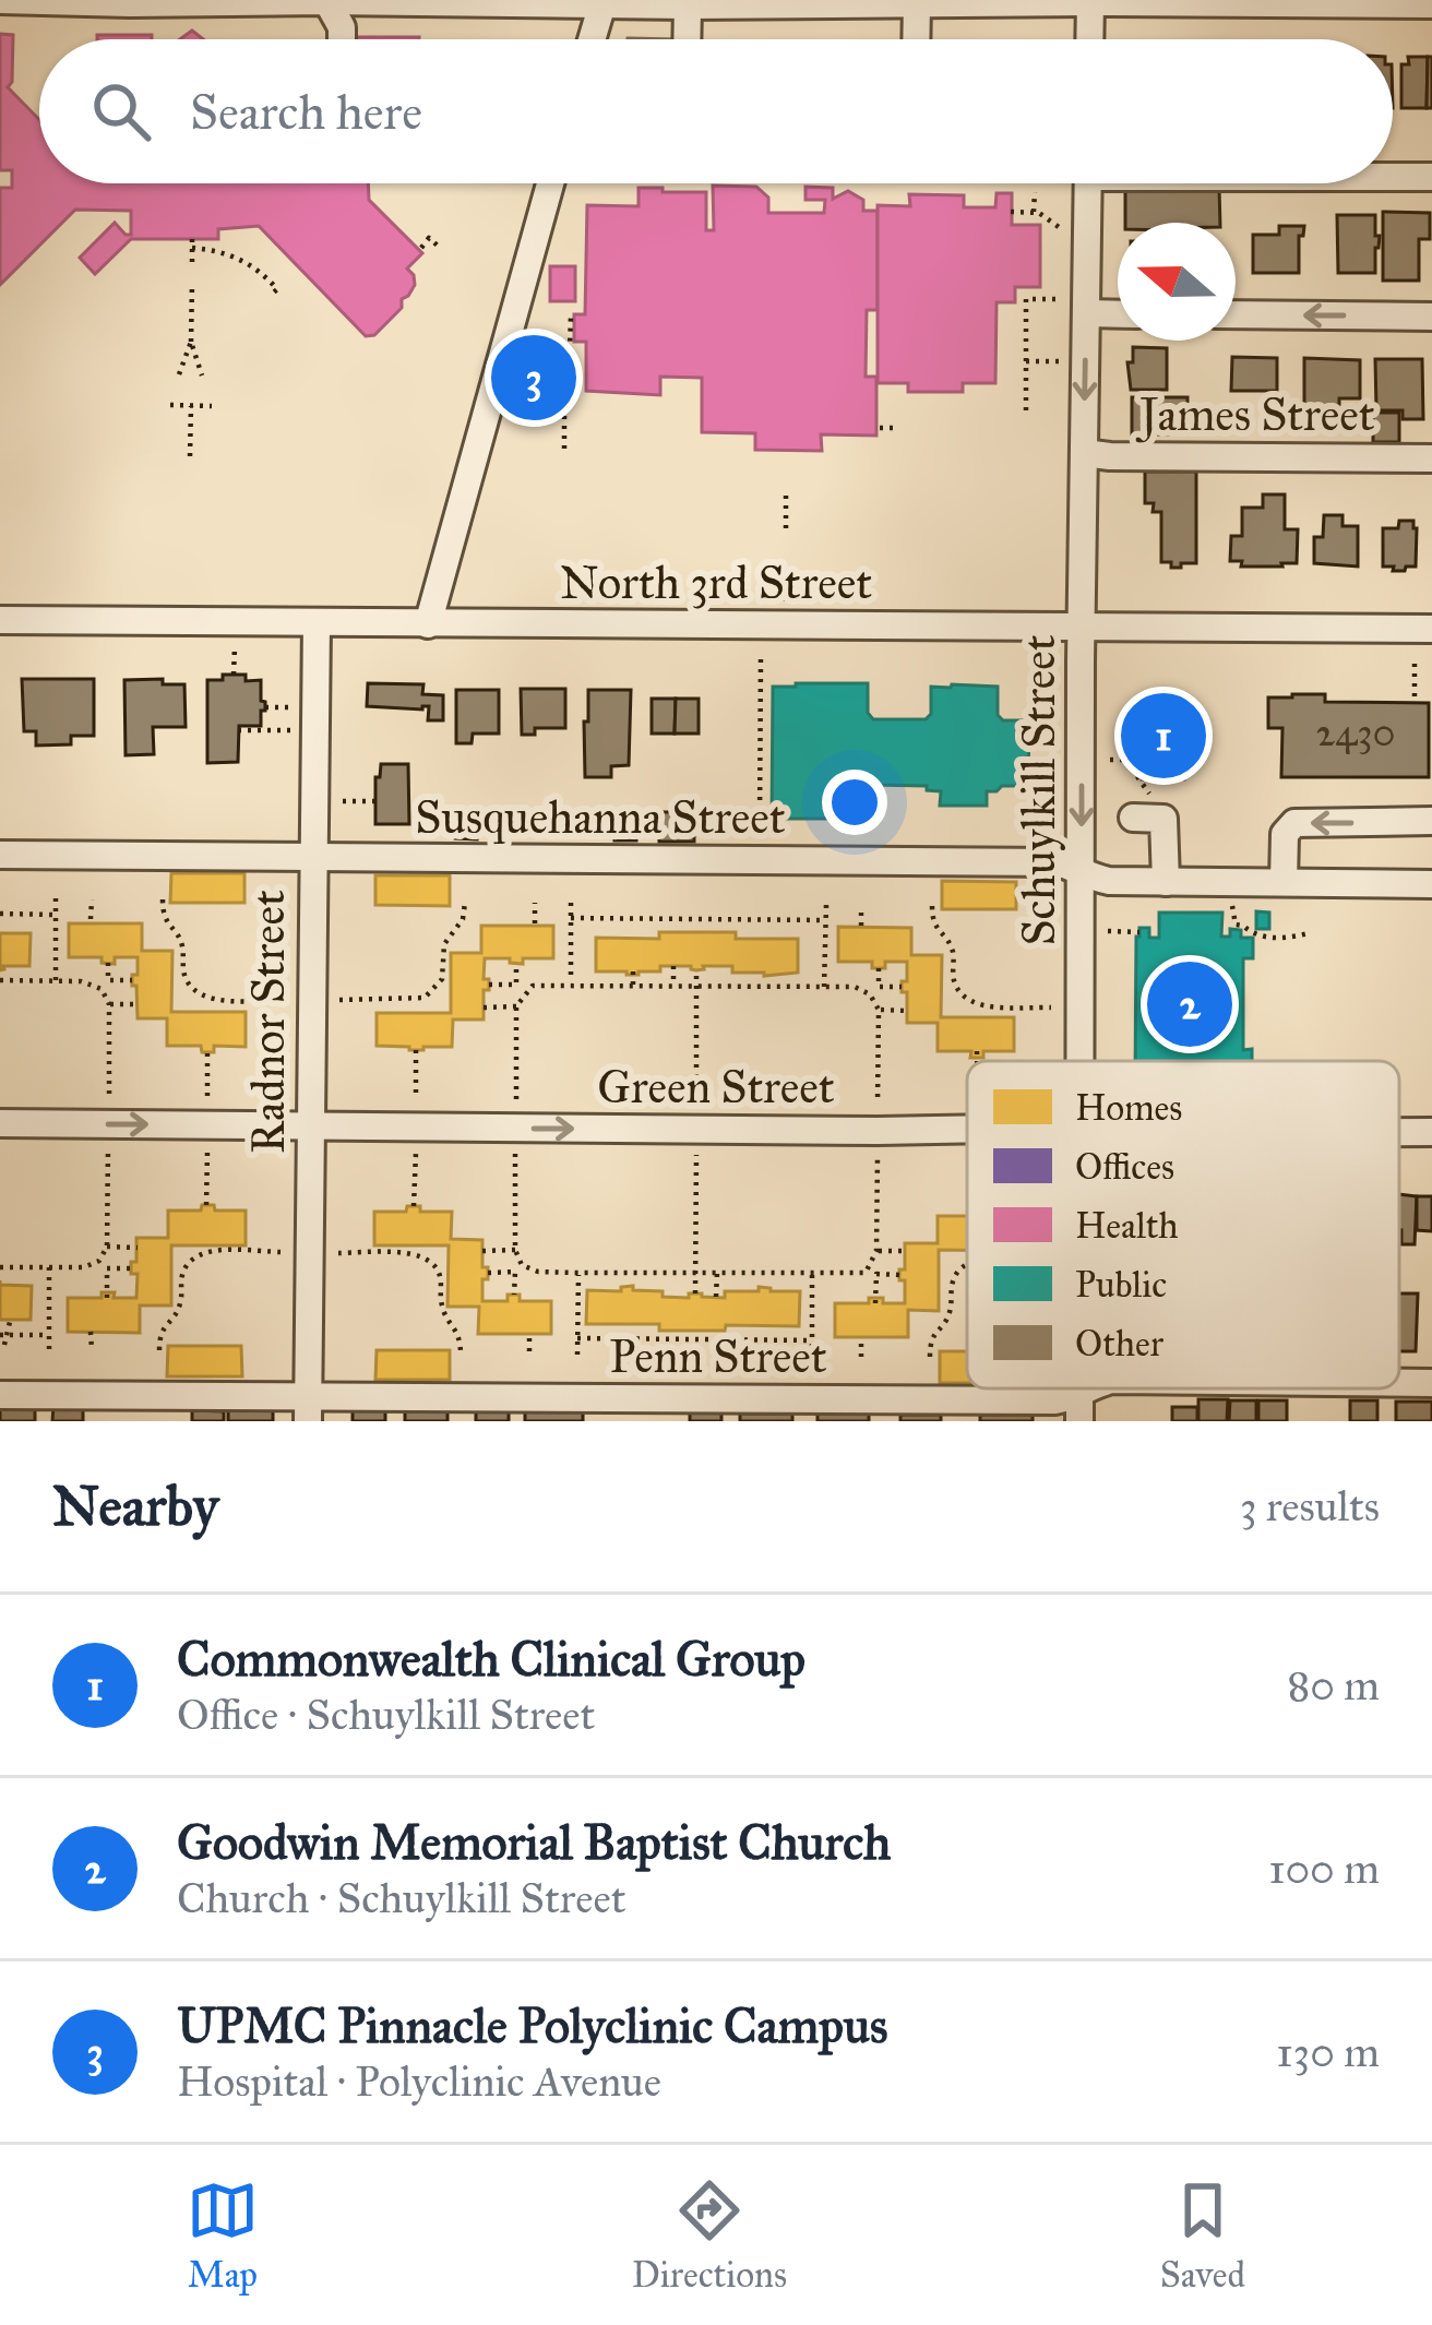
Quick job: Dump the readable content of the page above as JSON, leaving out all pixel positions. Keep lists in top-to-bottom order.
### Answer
{
  "streets": {
    "street": [
      "James Street",
      "North 3rd Street",
      "Schuylkill Street",
      "Susquehanna Street",
      "Radnor Street",
      "Green Street",
      "Penn Street"
    ]
  },
  "crossings": [
    ["James Street", "Schuylkill Street"],
    ["North 3rd Street", "Schuylkill Street"],
    ["North 3rd Street", "Radnor Street"],
    ["Schuylkill Street", "Susquehanna Street"],
    ["Susquehanna Street", "Radnor Street"],
    ["Radnor Street", "Green Street"],
    ["Radnor Street", "Penn Street"]
  ],
  "one_way": ["Schuylkill Street", "Green Street"],
  "house_numbers": ["2430"],
  "legend": [
    "Homes",
    "Offices",
    "Health",
    "Public",
    "Other"
  ],
  "north": "left",
  "page": {
    "search": "Search here",
    "pins": ["3", "1", "2"],
    "heading": ["Nearby", "3 results"],
    "list": [
      {
        "mark": "1",
        "name": "Commonwealth Clinical Group",
        "note": "Office · Schuylkill Street",
        "value": "80 m"
      },
      {
        "mark": "2",
        "name": "Goodwin Memorial Baptist Church",
        "note": "Church · Schuylkill Street",
        "value": "100 m"
      },
      {
        "mark": "3",
        "name": "UPMC Pinnacle Polyclinic Campus",
        "note": "Hospital · Polyclinic Avenue",
        "value": "130 m"
      }
    ],
    "nav": ["Map", "Directions", "Saved"]
  }
}
